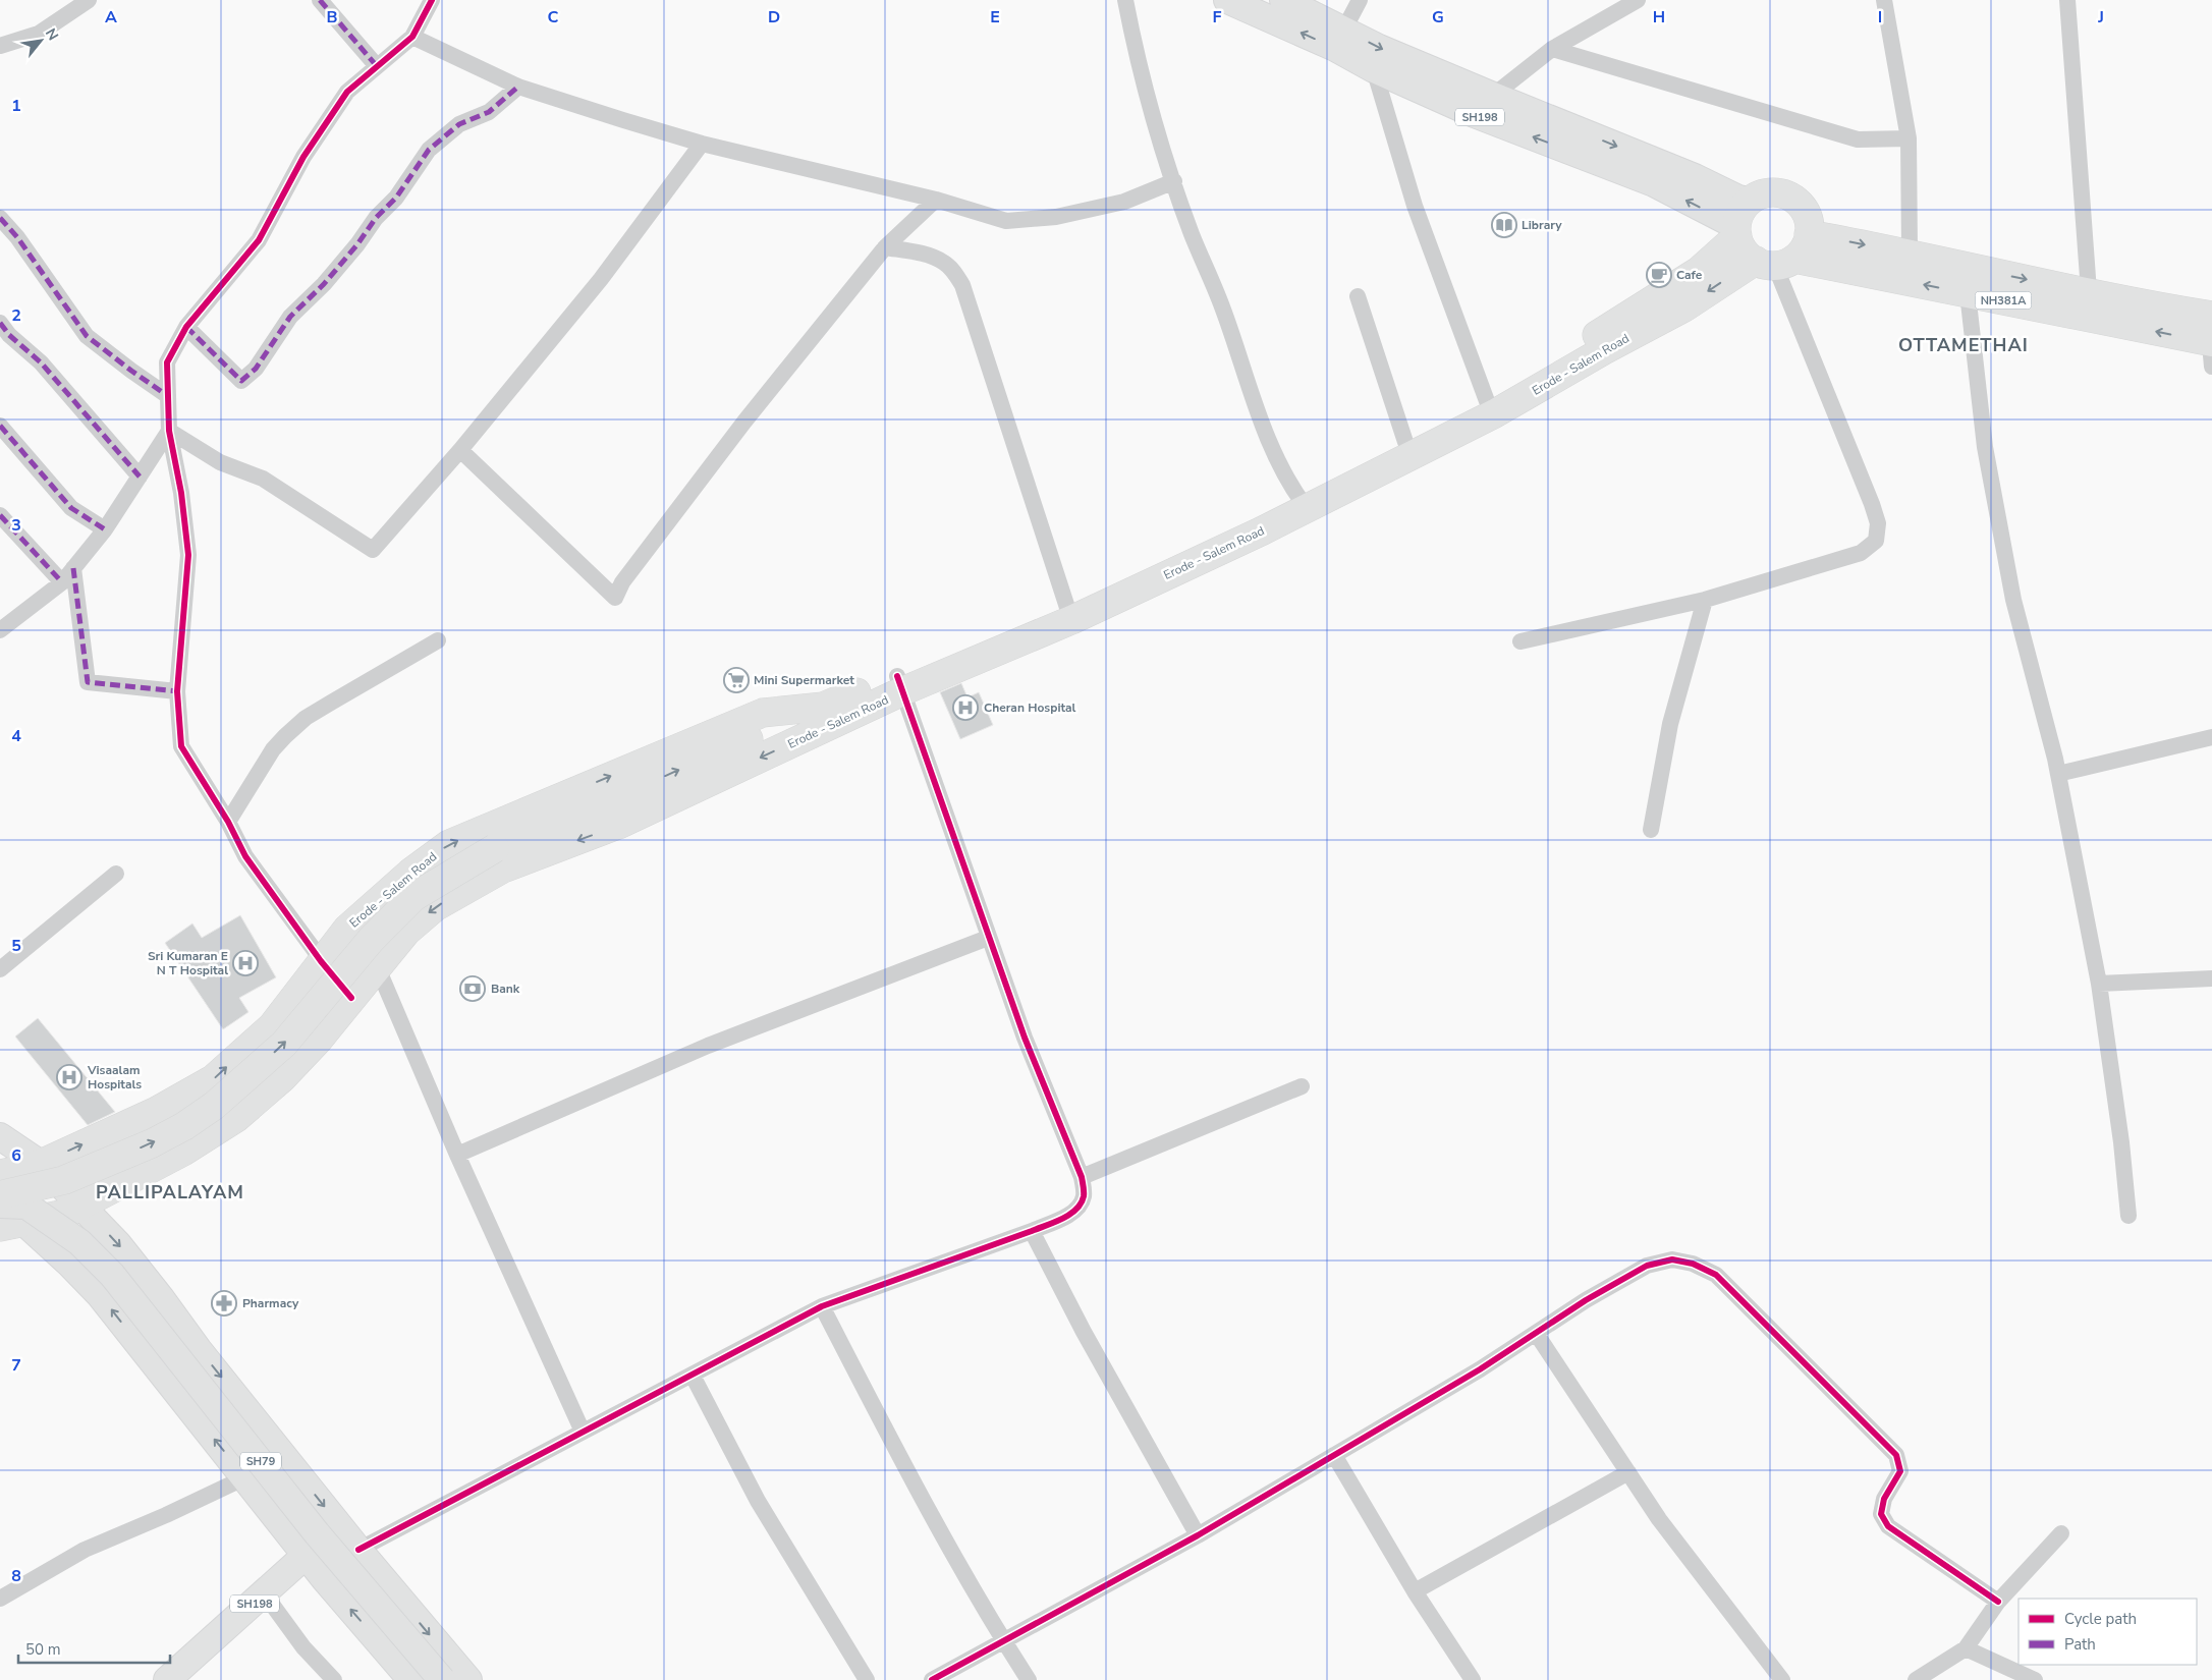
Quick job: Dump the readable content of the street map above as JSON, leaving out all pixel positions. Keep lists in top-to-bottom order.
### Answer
{
  "streets": {
    "highway": ["NH381A", "Erode - Salem Road"],
    "main road": ["SH198", "SH79"]
  },
  "crossings": [
    ["SH198", "NH381A"],
    ["SH198", "Erode - Salem Road"],
    ["NH381A", "Erode - Salem Road"]
  ],
  "districts": ["OTTAMETHAI", "PALLIPALAYAM"],
  "places": {
    "library": ["Library"],
    "cafe": ["Cafe"],
    "supermarket": ["Mini Supermarket"],
    "hospital": ["Cheran Hospital", "Sri Kumaran E N T Hospital", "Visaalam Hospitals"],
    "bank": ["Bank"],
    "pharmacy": ["Pharmacy"]
  },
  "legend": ["Cycle path", "Path"],
  "scale_bar": "50 m",
  "north": "top right",
  "grid": {
    "columns": [
      "A",
      "B",
      "C",
      "D",
      "E",
      "F",
      "G",
      "H",
      "I",
      "J"
    ],
    "rows": [
      "1",
      "2",
      "3",
      "4",
      "5",
      "6",
      "7",
      "8"
    ]
  }
}
